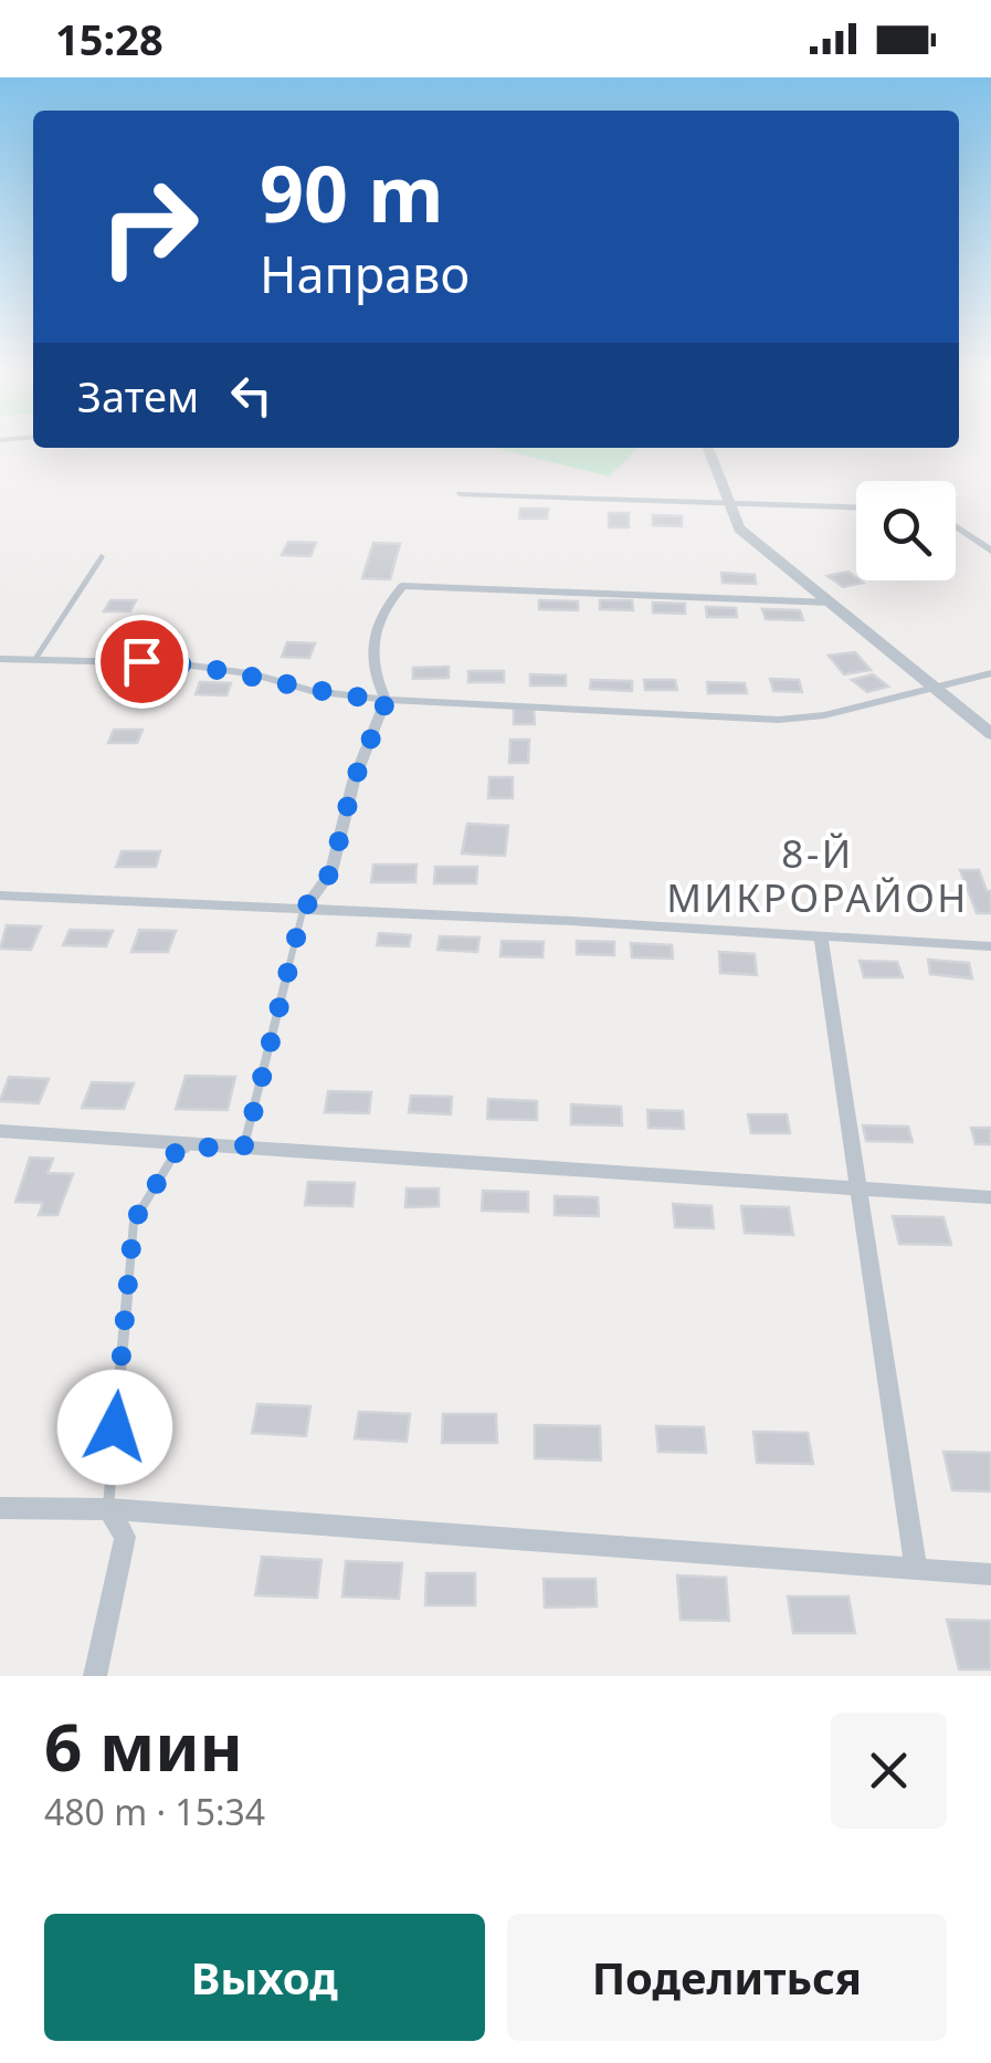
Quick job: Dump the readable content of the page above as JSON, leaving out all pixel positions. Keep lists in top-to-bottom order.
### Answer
{
  "districts": ["8-Й МИКРОРАЙОН"],
  "page": {
    "status": "15:28",
    "turn": ["90 m", "Направо"],
    "then": "Затем",
    "heading": ["6 мин", "480 m · 15:34"],
    "buttons": ["Выход", "Поделиться"]
  }
}
